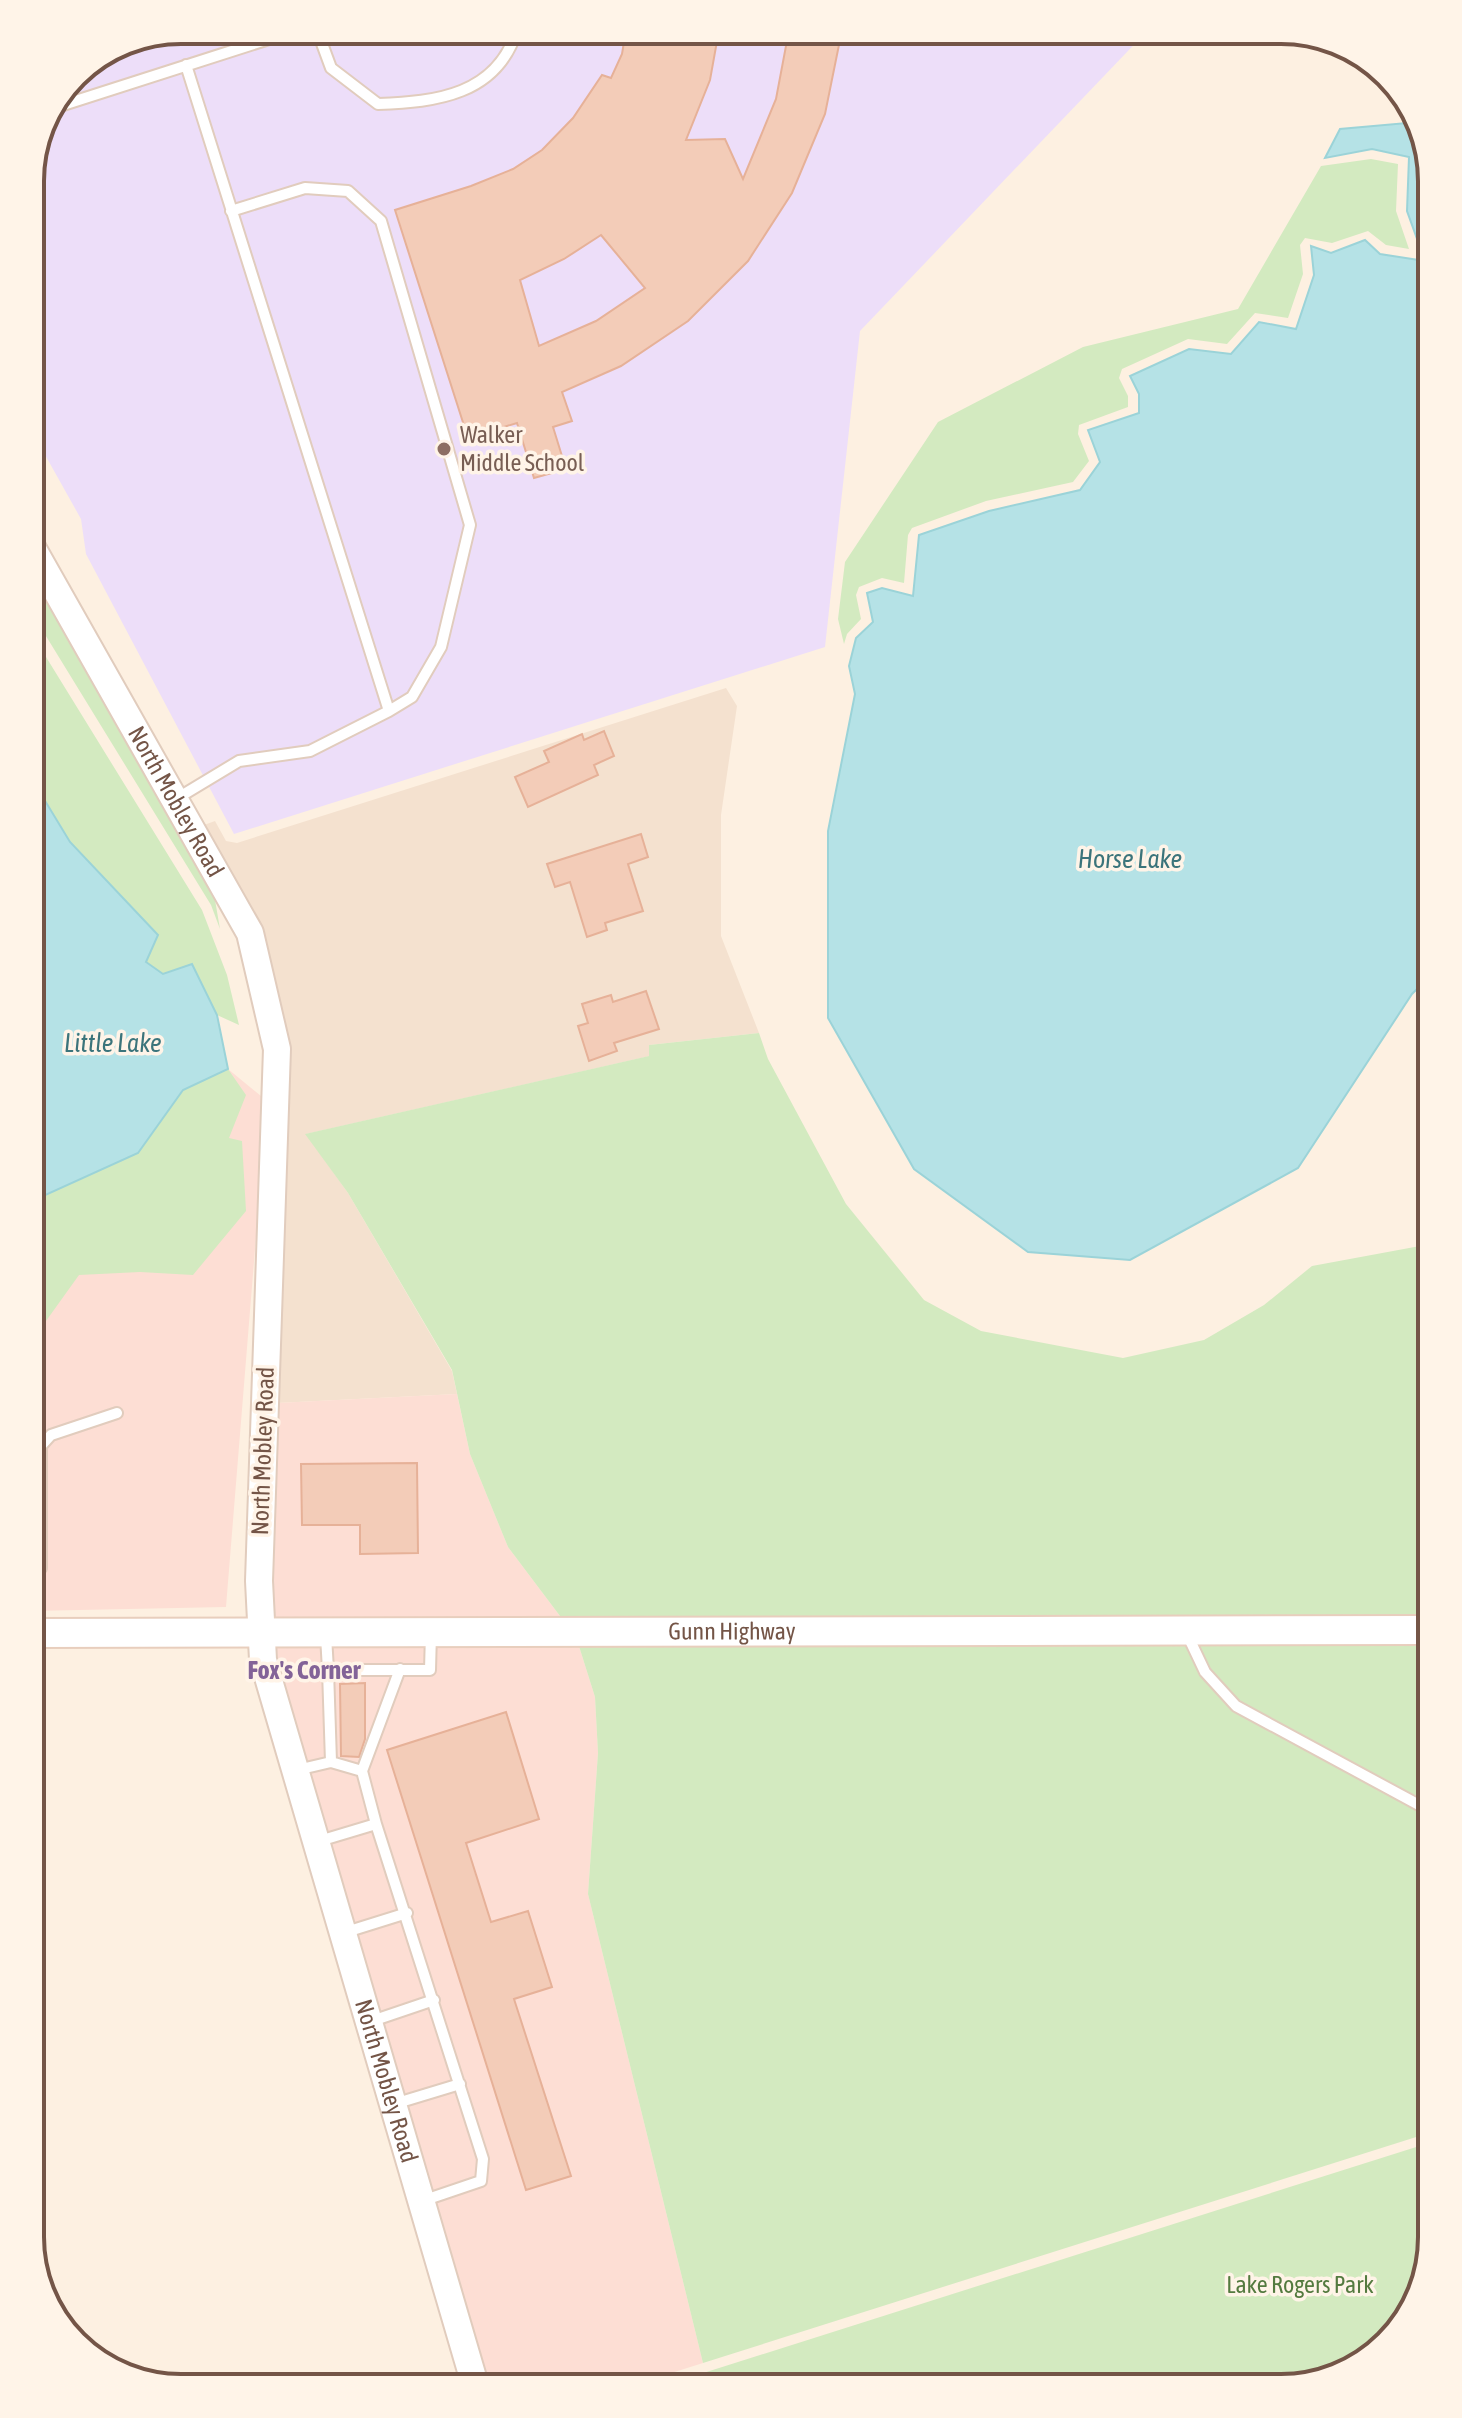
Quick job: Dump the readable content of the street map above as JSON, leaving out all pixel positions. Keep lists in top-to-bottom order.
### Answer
{
  "streets": {
    "main road": ["Gunn Highway"],
    "street": ["North Mobley Road"]
  },
  "crossings": [
    ["North Mobley Road", "Gunn Highway"]
  ],
  "districts": ["Fox's Corner"],
  "water": ["Horse Lake", "Little Lake"],
  "parks": ["Lake Rogers Park"],
  "places": ["Walker Middle School"]
}
